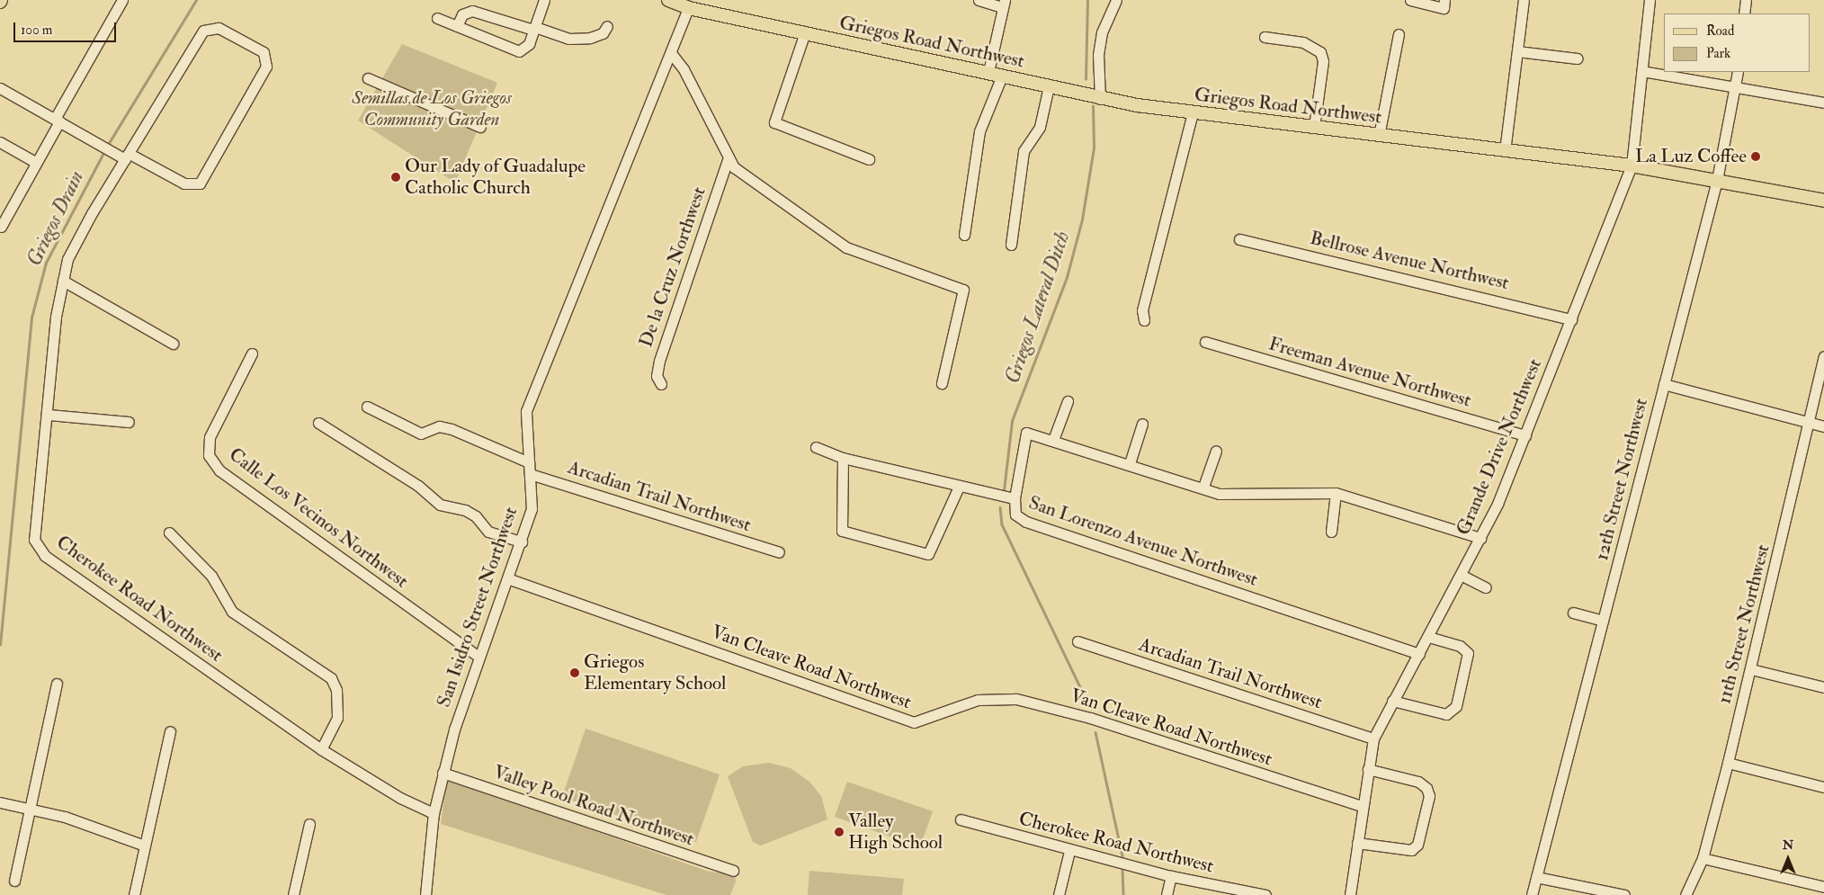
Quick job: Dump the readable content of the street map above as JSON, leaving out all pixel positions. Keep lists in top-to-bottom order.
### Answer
{
  "streets": {
    "main road": ["Griegos Road Northwest"],
    "street": [
      "Bellrose Avenue Northwest",
      "De la Cruz Northwest",
      "Freeman Avenue Northwest",
      "Grande Drive Northwest",
      "12th Street Northwest",
      "Arcadian Trail Northwest",
      "Calle Los Vecinos Northwest",
      "San Lorenzo Avenue Northwest",
      "Cherokee Road Northwest",
      "San Isidro Street Northwest",
      "11th Street Northwest",
      "Van Cleave Road Northwest",
      "Valley Pool Road Northwest"
    ]
  },
  "crossings": [
    ["Griegos Road Northwest", "Grande Drive Northwest"],
    ["Griegos Road Northwest", "12th Street Northwest"],
    ["Griegos Road Northwest", "San Isidro Street Northwest"],
    ["Bellrose Avenue Northwest", "Grande Drive Northwest"],
    ["Freeman Avenue Northwest", "Grande Drive Northwest"],
    ["Grande Drive Northwest", "Arcadian Trail Northwest"],
    ["Grande Drive Northwest", "San Lorenzo Avenue Northwest"],
    ["Grande Drive Northwest", "Van Cleave Road Northwest"],
    ["Arcadian Trail Northwest", "San Isidro Street Northwest"],
    ["Calle Los Vecinos Northwest", "San Isidro Street Northwest"],
    ["Cherokee Road Northwest", "San Isidro Street Northwest"],
    ["San Isidro Street Northwest", "Van Cleave Road Northwest"],
    ["San Isidro Street Northwest", "Valley Pool Road Northwest"]
  ],
  "water": ["Griegos Drain", "Griegos Lateral Ditch"],
  "parks": ["Semillas de Los Griegos Community Garden"],
  "places": [
    "La Luz Coffee",
    "Our Lady of Guadalupe Catholic Church",
    "Griegos Elementary School",
    "Valley High School"
  ],
  "legend": ["Road", "Park"],
  "scale_bar": "100 m",
  "north": "top"
}
